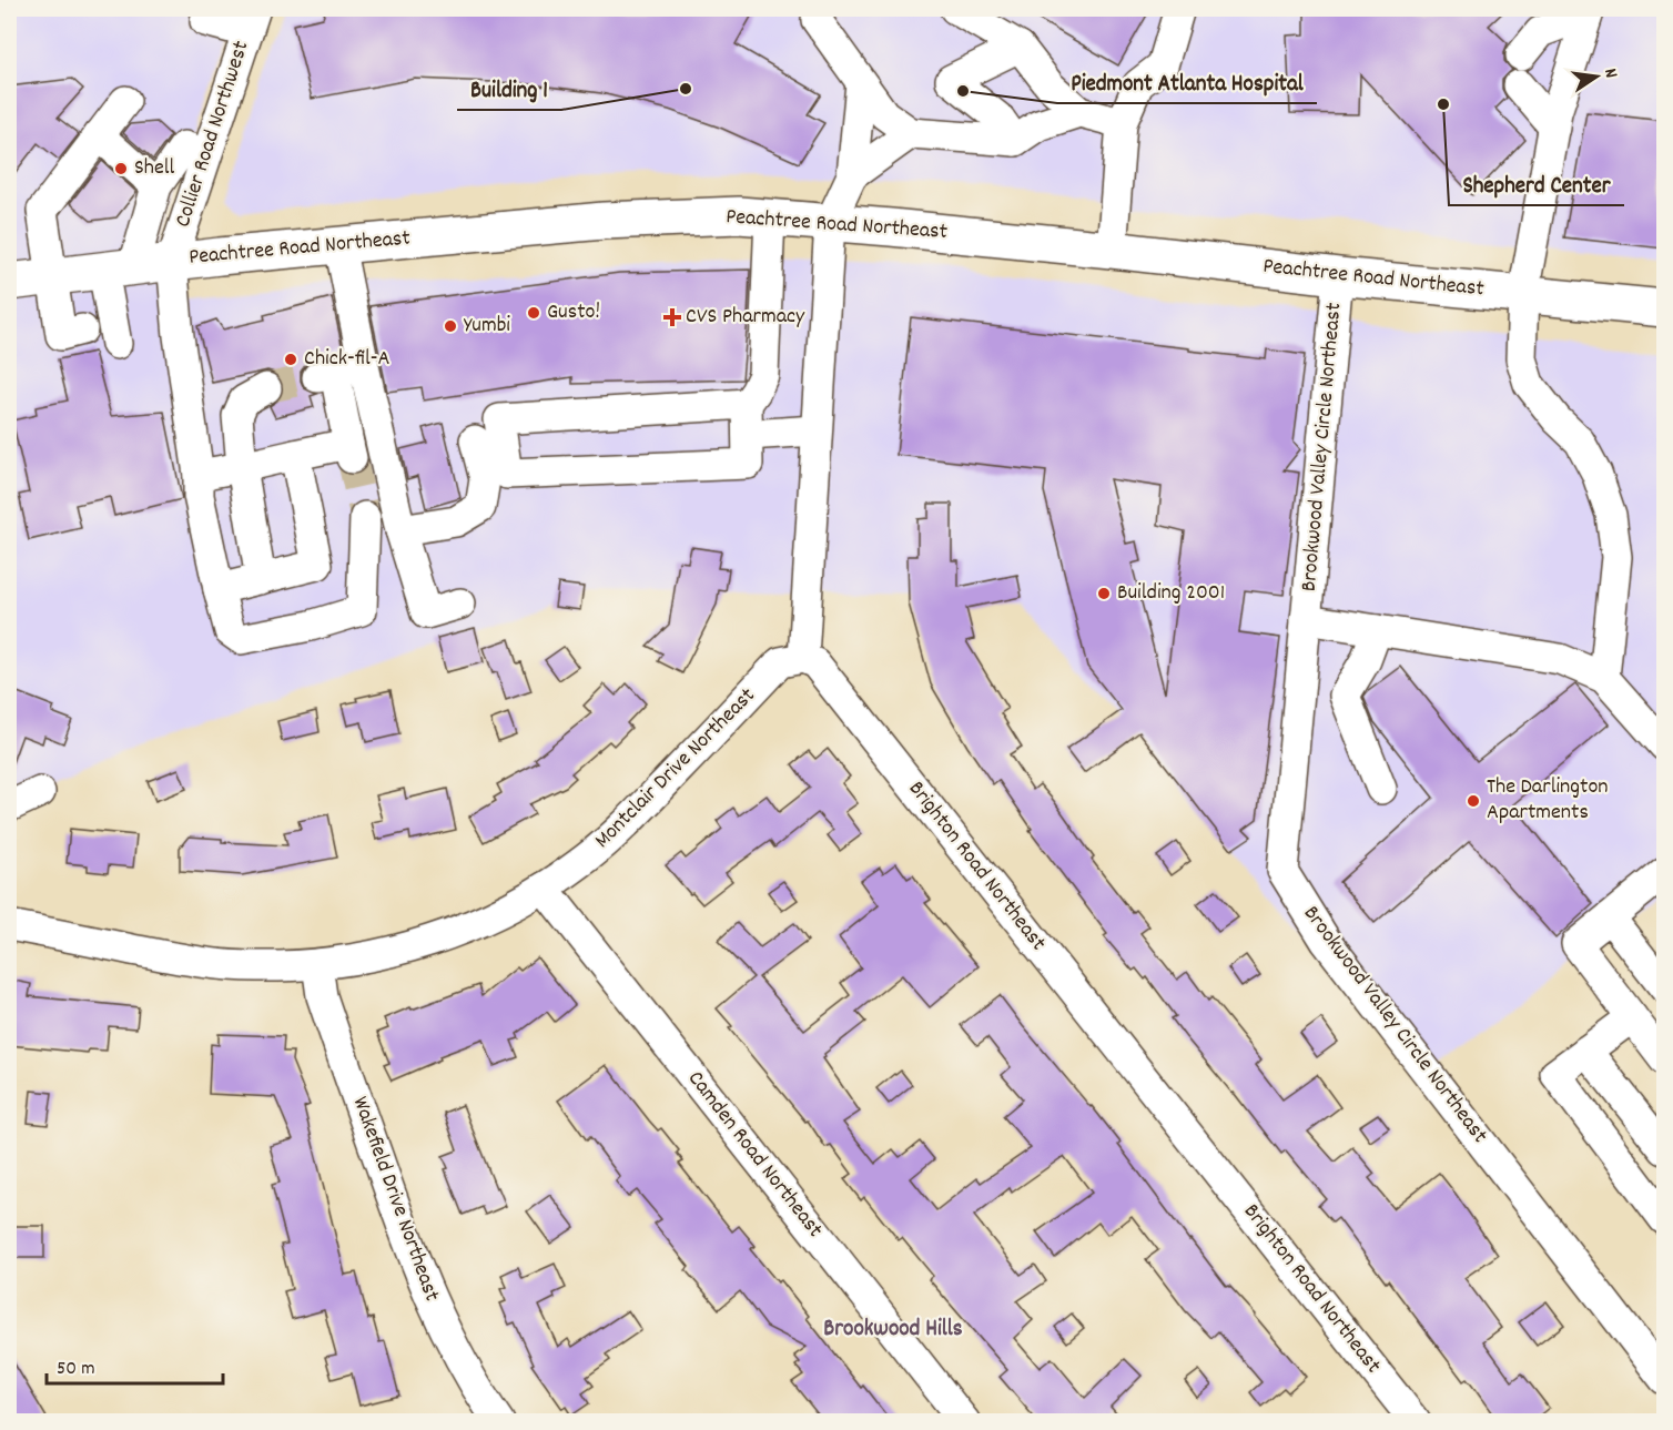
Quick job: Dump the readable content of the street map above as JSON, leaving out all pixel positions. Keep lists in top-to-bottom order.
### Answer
{
  "streets": {
    "highway": ["Peachtree Road Northeast"],
    "street": [
      "Collier Road Northwest",
      "Brookwood Valley Circle Northeast",
      "Montclair Drive Northeast",
      "Brighton Road Northeast",
      "Camden Road Northeast",
      "Wakefield Drive Northeast"
    ]
  },
  "crossings": [
    ["Collier Road Northwest", "Peachtree Road Northeast"],
    ["Peachtree Road Northeast", "Brookwood Valley Circle Northeast"],
    ["Montclair Drive Northeast", "Brighton Road Northeast"],
    ["Montclair Drive Northeast", "Camden Road Northeast"],
    ["Montclair Drive Northeast", "Wakefield Drive Northeast"]
  ],
  "districts": ["Brookwood Hills"],
  "places": {
    "other": [
      "Building 1",
      "Piedmont Atlanta Hospital",
      "Shepherd Center",
      "Shell",
      "Gusto!",
      "Yumbi",
      "Chick-fil-A",
      "Building 2001",
      "The Darlington Apartments"
    ],
    "health": ["CVS Pharmacy"]
  },
  "scale_bar": "50 m",
  "north": "right"
}
